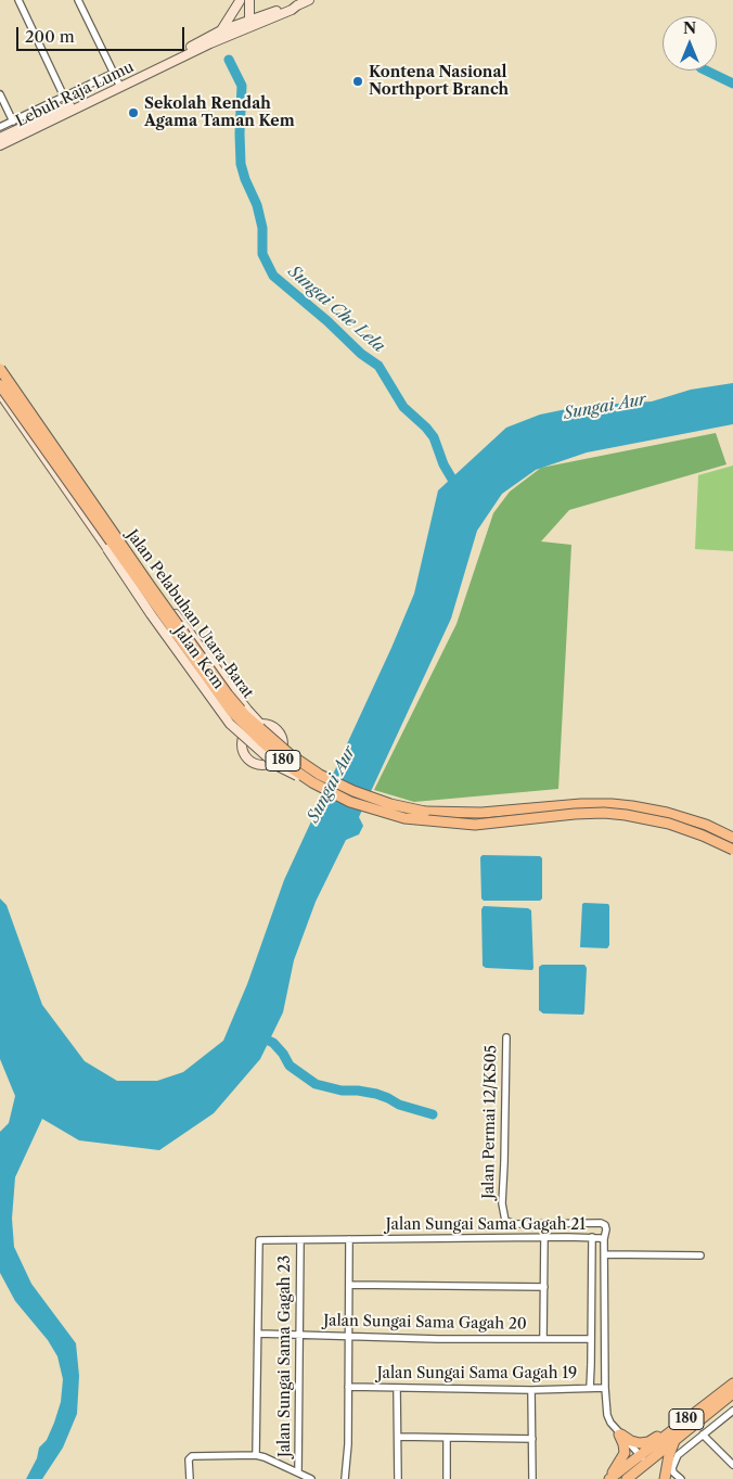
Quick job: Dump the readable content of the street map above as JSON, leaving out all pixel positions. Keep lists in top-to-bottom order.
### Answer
{
  "streets": {
    "main road": ["Jalan Pelabuhan Utara-Barat", "180"],
    "street": [
      "Lebuh Raja Lumu",
      "Jalan Kem",
      "Jalan Permai 12/KS05",
      "Jalan Sungai Sama Gagah 21",
      "Jalan Sungai Sama Gagah 20",
      "Jalan Sungai Sama Gagah 23",
      "Jalan Sungai Sama Gagah 19"
    ]
  },
  "crossings": [
    ["Jalan Pelabuhan Utara-Barat", "Jalan Kem"],
    ["180", "Jalan Sungai Sama Gagah 21"],
    ["Jalan Permai 12/KS05", "Jalan Sungai Sama Gagah 21"],
    ["Jalan Sungai Sama Gagah 21", "Jalan Sungai Sama Gagah 20"],
    ["Jalan Sungai Sama Gagah 21", "Jalan Sungai Sama Gagah 23"],
    ["Jalan Sungai Sama Gagah 21", "Jalan Sungai Sama Gagah 19"],
    ["Jalan Sungai Sama Gagah 20", "Jalan Sungai Sama Gagah 23"]
  ],
  "water": ["Sungai Che Lela", "Sungai Aur"],
  "places": ["Kontena Nasional Northport Branch", "Sekolah Rendah Agama Taman Kem"],
  "scale_bar": "200 m",
  "north": "top"
}
